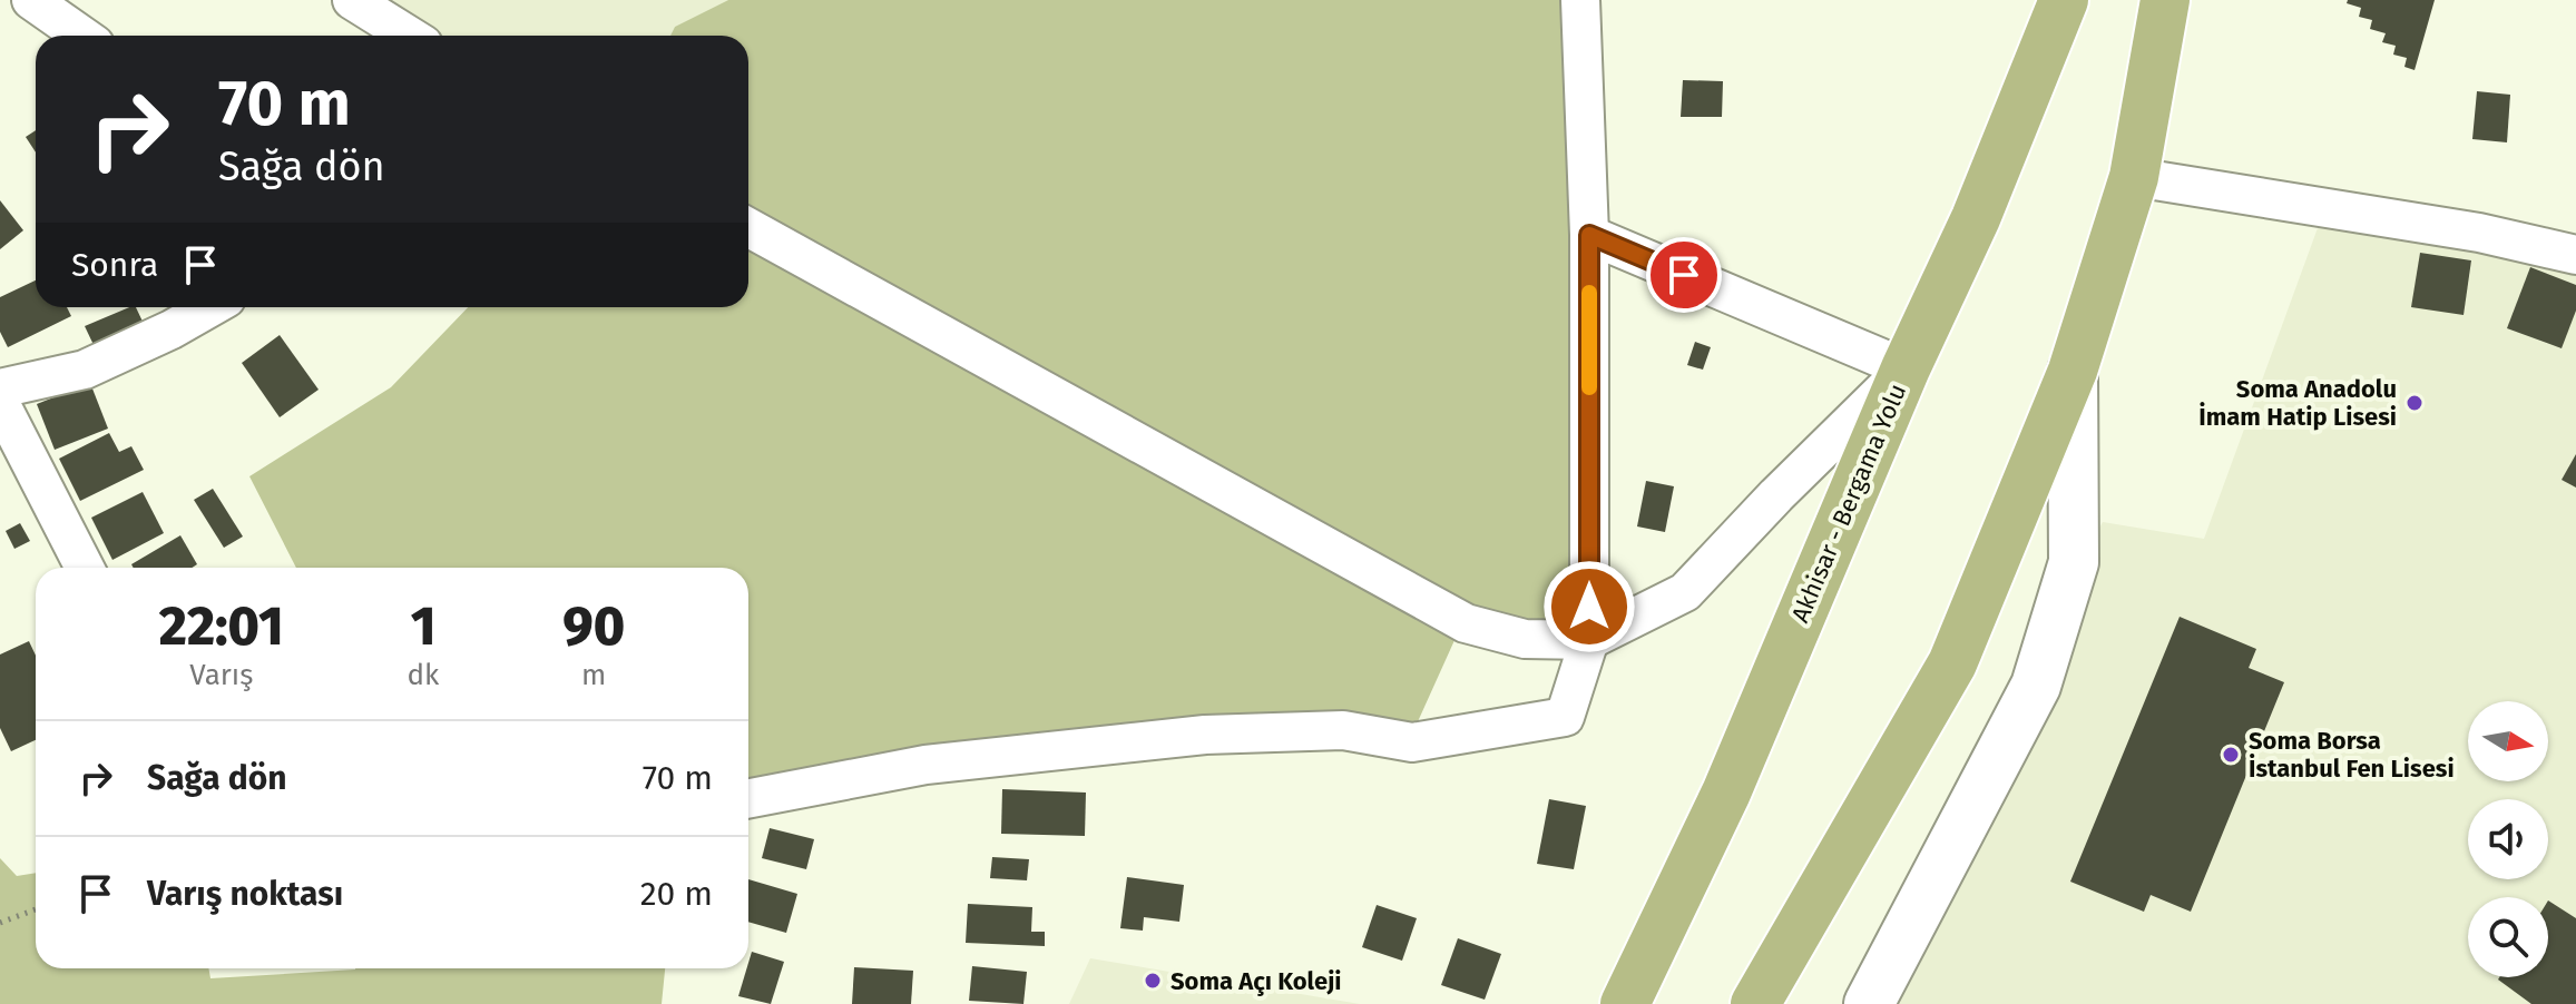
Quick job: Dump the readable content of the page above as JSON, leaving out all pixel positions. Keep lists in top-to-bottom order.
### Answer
{
  "streets": {
    "main road": ["Akhisar - Bergama Yolu"]
  },
  "places": ["Soma Anadolu İmam Hatip Lisesi", "Soma Borsa İstanbul Fen Lisesi", "Soma Açı Koleji"],
  "north": "right",
  "page": {
    "turn": ["70 m", "Sağa dön"],
    "then": "Sonra",
    "eta": [
      "22:01",
      "Varış",
      "1",
      "dk",
      "90",
      "m"
    ],
    "list": [
      {
        "name": "Sağa dön",
        "value": "70 m"
      },
      {
        "name": "Varış noktası",
        "value": "20 m"
      }
    ]
  }
}
